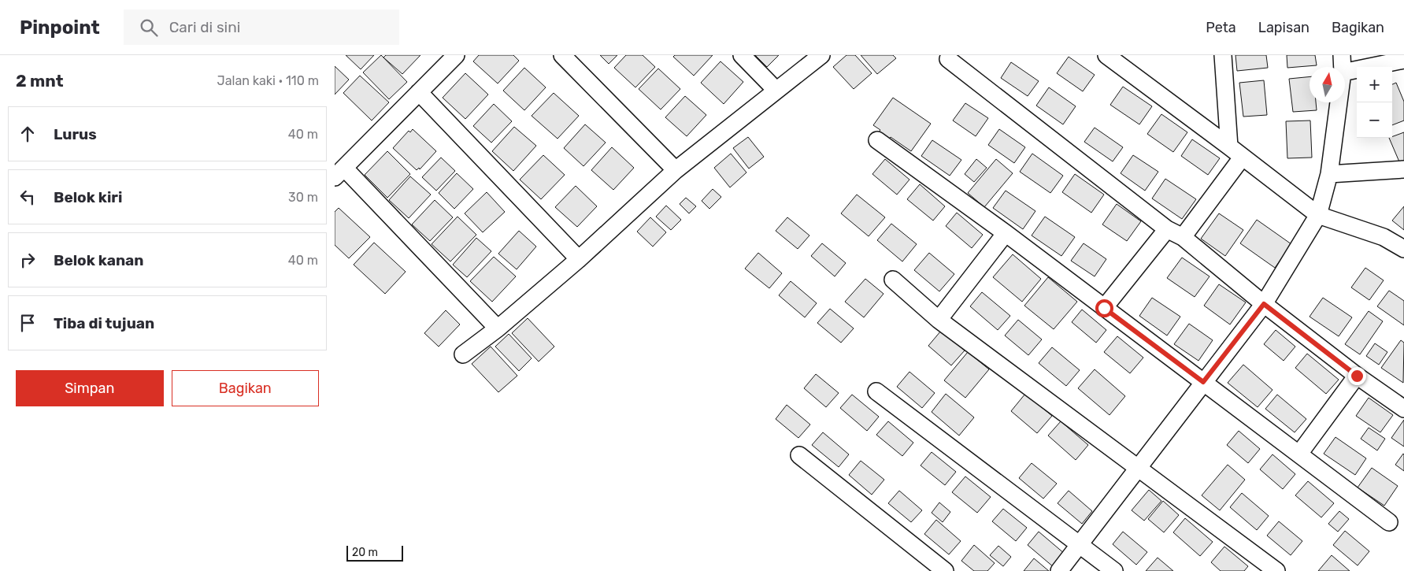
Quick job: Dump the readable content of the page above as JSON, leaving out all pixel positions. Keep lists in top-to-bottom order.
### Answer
{
  "scale_bar": "20 m",
  "north": "top",
  "page": {
    "header": "Pinpoint",
    "search": "Cari di sini",
    "nav": ["Peta", "Lapisan", "Bagikan"],
    "heading": ["2 mnt", "Jalan kaki · 110 m"],
    "map_buttons": ["+", "−"],
    "list": [
      ["Lurus", "40 m"],
      ["Belok kiri", "30 m"],
      ["Belok kanan", "40 m"],
      "Tiba di tujuan"
    ],
    "buttons": ["Simpan", "Bagikan"],
    "scale": "20 m"
  }
}
